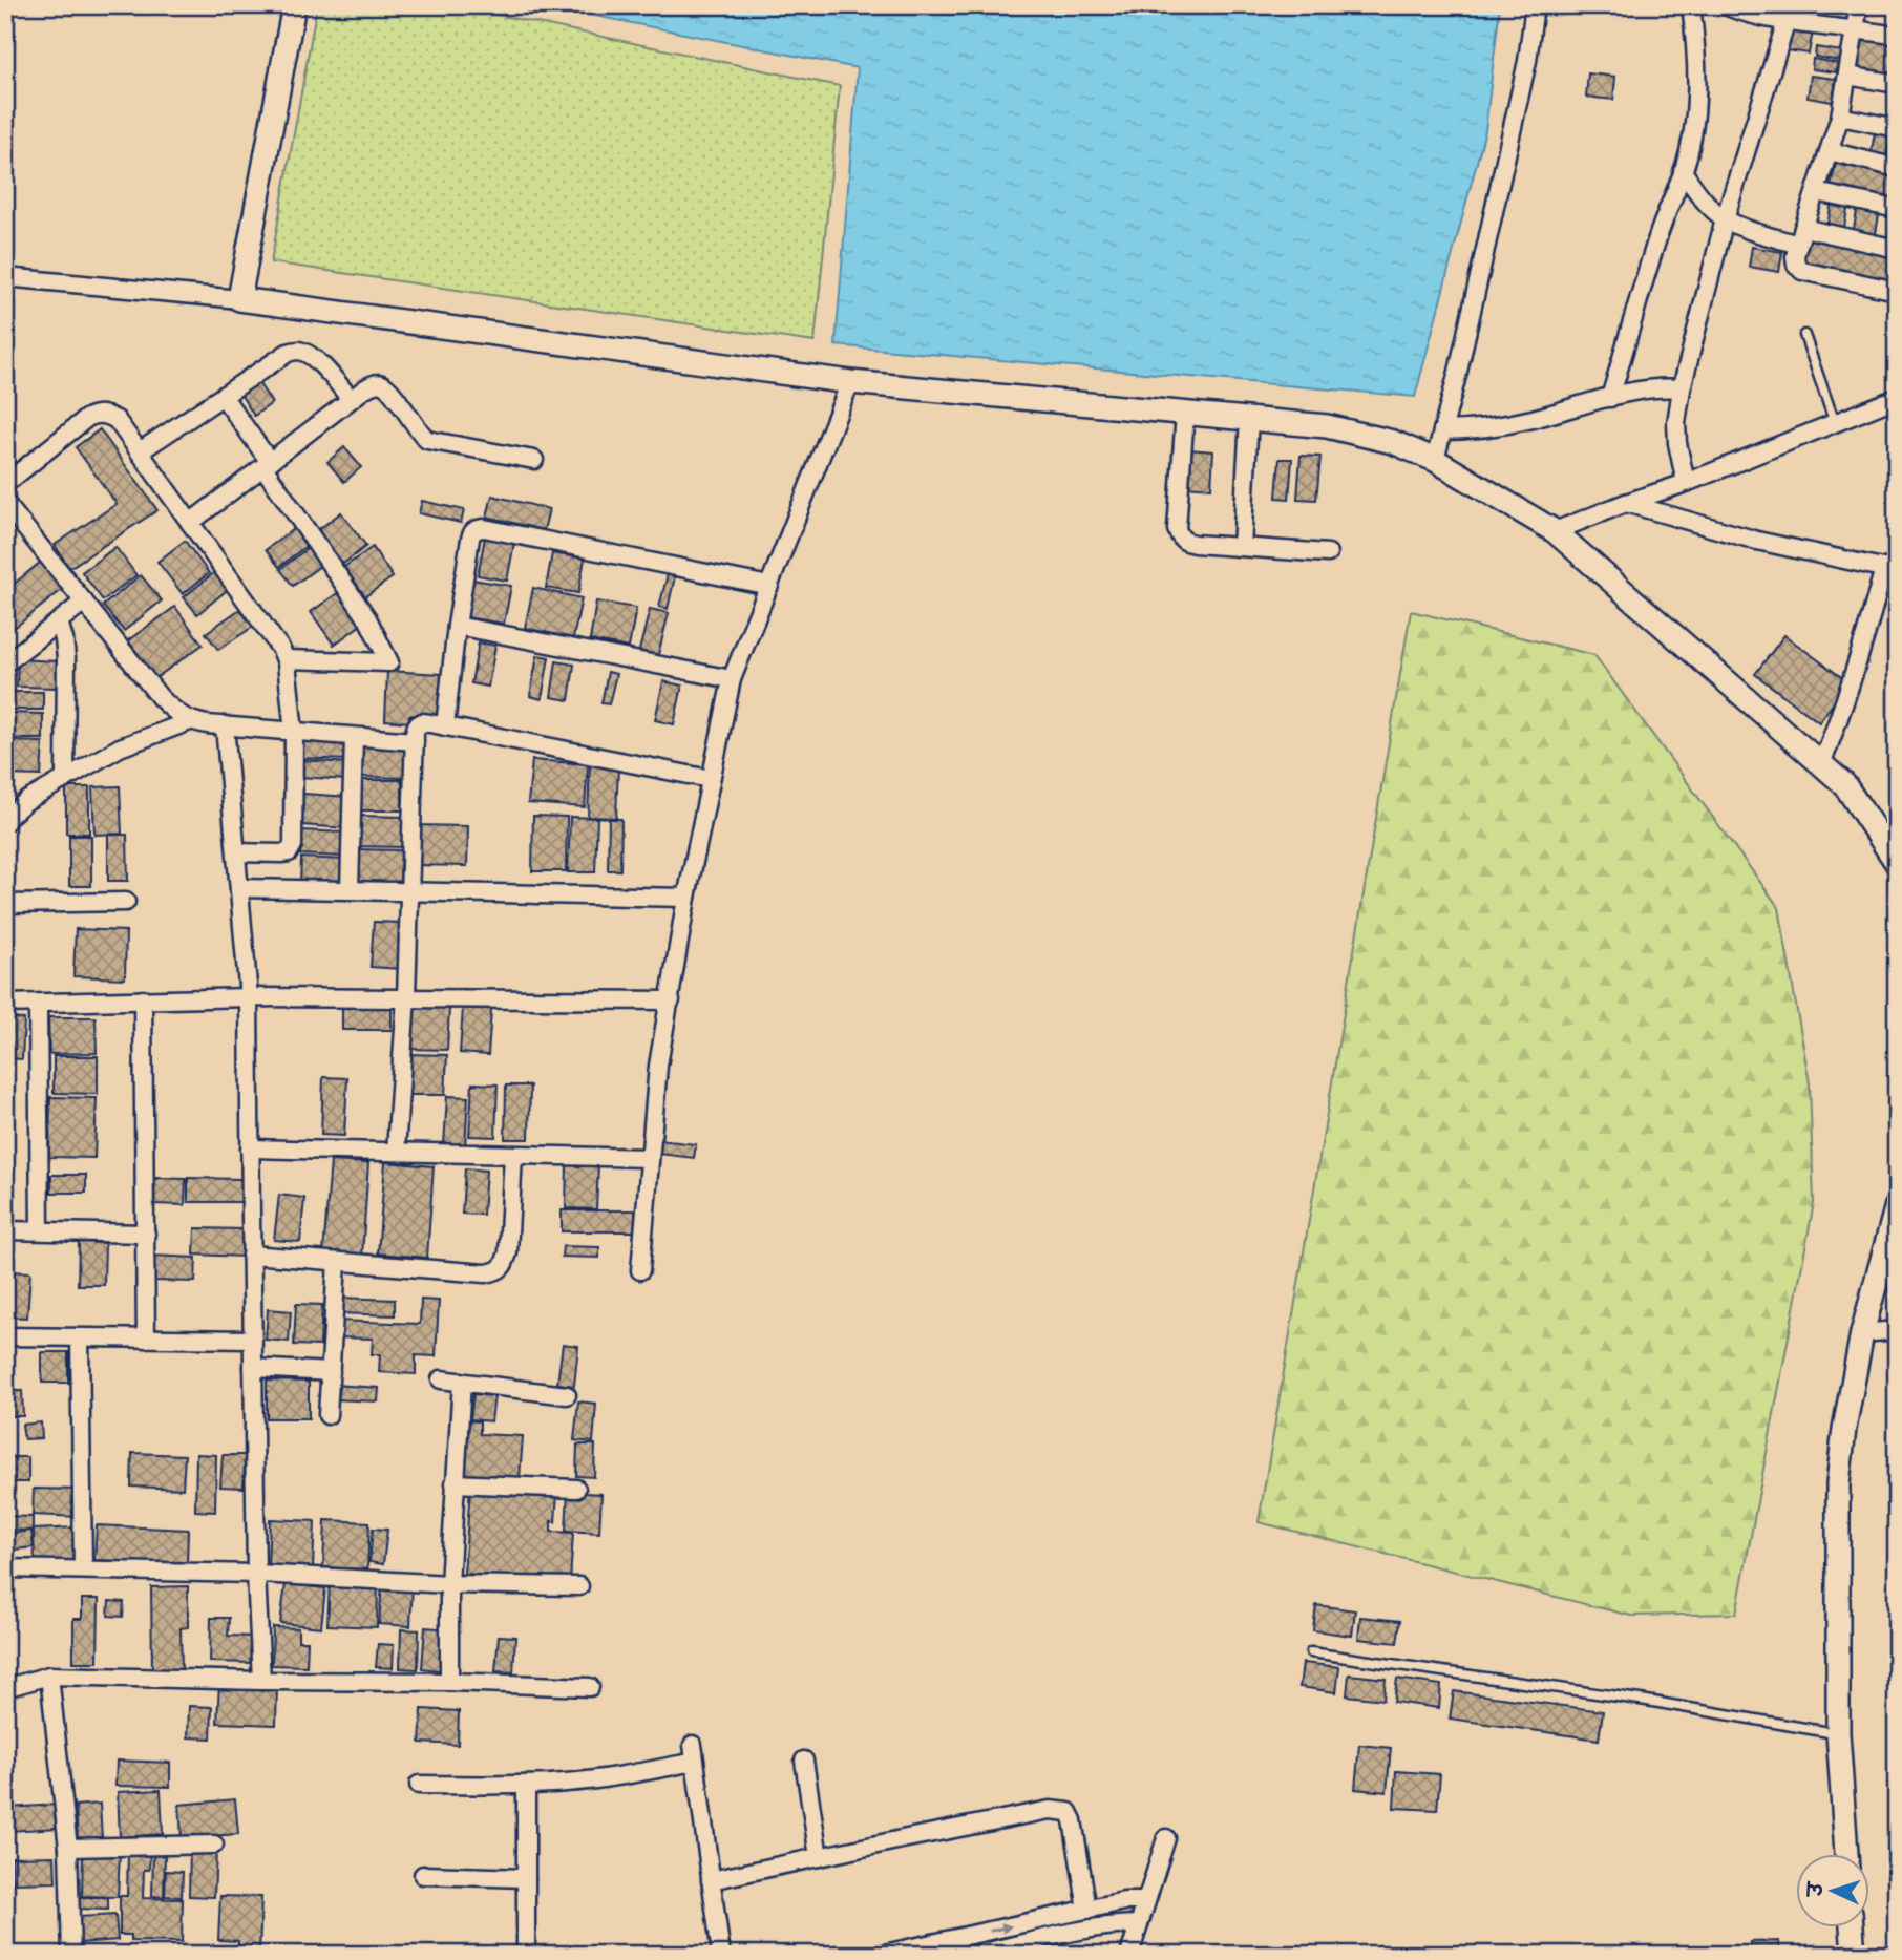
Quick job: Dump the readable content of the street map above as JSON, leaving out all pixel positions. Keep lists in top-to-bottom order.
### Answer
{
  "north": "left"
}
